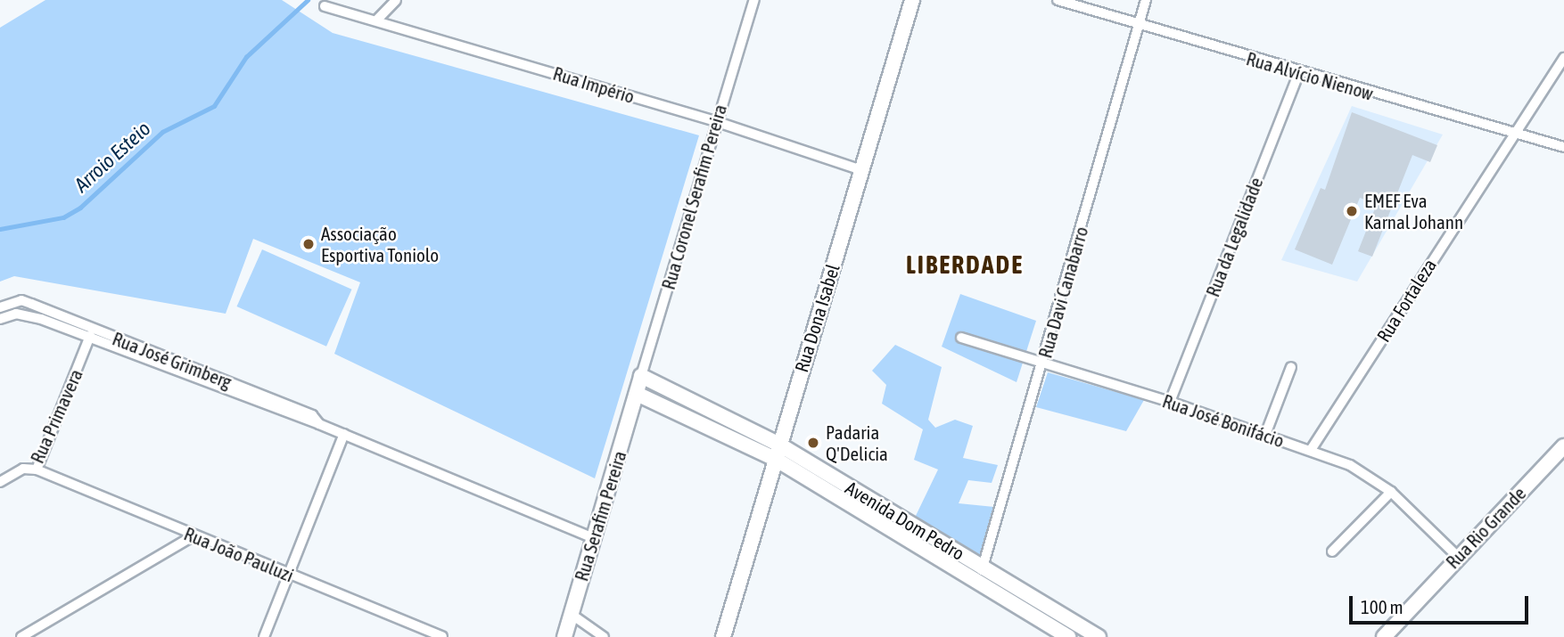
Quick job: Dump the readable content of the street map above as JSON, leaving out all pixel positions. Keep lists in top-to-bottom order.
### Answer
{
  "streets": {
    "street": [
      "Rua Alvício Nienow",
      "Rua Império",
      "Rua Coronel Serafim Pereira",
      "Rua da Legalidade",
      "Rua Davi Canabarro",
      "Rua Fortaleza",
      "Rua Dona Isabel",
      "Rua José Grimberg",
      "Rua Primavera",
      "Rua José Bonifácio",
      "Rua Serafim Pereira",
      "Avenida Dom Pedro",
      "Rua Rio Grande",
      "Rua João Pauluzi"
    ]
  },
  "crossings": [
    ["Rua Alvício Nienow", "Rua da Legalidade"],
    ["Rua Alvício Nienow", "Rua Davi Canabarro"],
    ["Rua Alvício Nienow", "Rua Fortaleza"],
    ["Rua Império", "Rua Coronel Serafim Pereira"],
    ["Rua Império", "Rua Dona Isabel"],
    ["Rua Coronel Serafim Pereira", "Rua Serafim Pereira"],
    ["Rua Coronel Serafim Pereira", "Avenida Dom Pedro"],
    ["Rua da Legalidade", "Rua José Bonifácio"],
    ["Rua Davi Canabarro", "Rua José Bonifácio"],
    ["Rua Davi Canabarro", "Avenida Dom Pedro"],
    ["Rua Fortaleza", "Rua José Bonifácio"],
    ["Rua Dona Isabel", "Avenida Dom Pedro"],
    ["Rua José Grimberg", "Rua Primavera"],
    ["Rua José Grimberg", "Rua Serafim Pereira"],
    ["Rua Primavera", "Rua João Pauluzi"],
    ["Rua José Bonifácio", "Rua Rio Grande"],
    ["Rua Serafim Pereira", "Avenida Dom Pedro"]
  ],
  "districts": ["LIBERDADE"],
  "water": ["Arroio Esteio"],
  "places": ["EMEF Eva Karnal Johann", "Associação Esportiva Toniolo", "Padaria Q'Delicia"],
  "scale_bar": "100 m"
}
